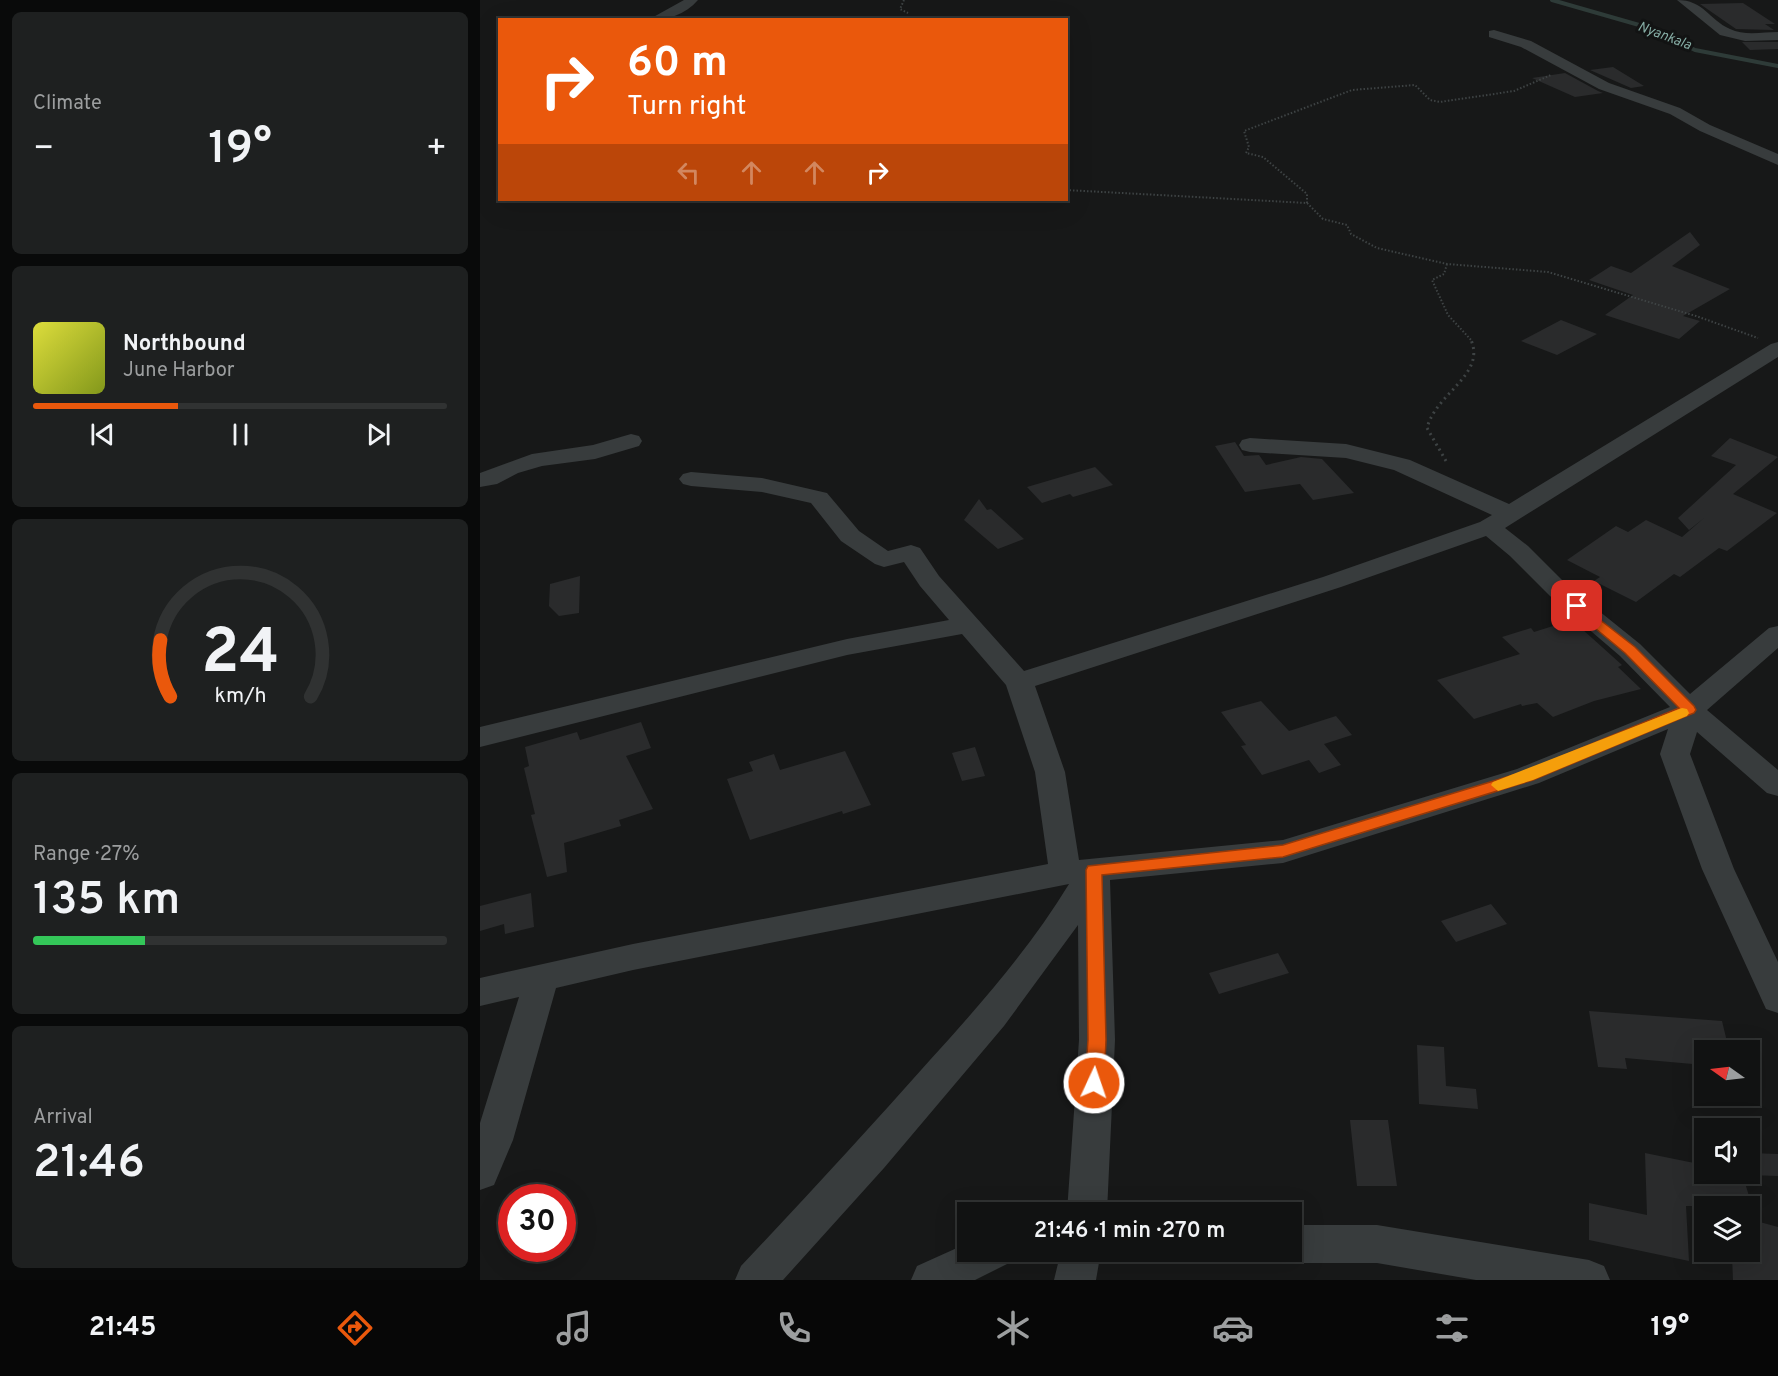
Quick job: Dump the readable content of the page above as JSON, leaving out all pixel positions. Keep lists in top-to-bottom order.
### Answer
{
  "water": ["Nyankala"],
  "north": "left",
  "page": {
    "tile": [
      "Climate",
      ["Range · 27%", "135 km"],
      ["Arrival", "21:46"]
    ],
    "turn": ["60 m", "Turn right"],
    "heat": ["−", "19°", "+"],
    "song": ["Northbound", "June Harbor"],
    "limit": "30",
    "trip": "21:46 · 1 min · 270 m",
    "tabs": ["21:45", "19°"],
    "gauge": ["24", "km/h"]
  }
}
